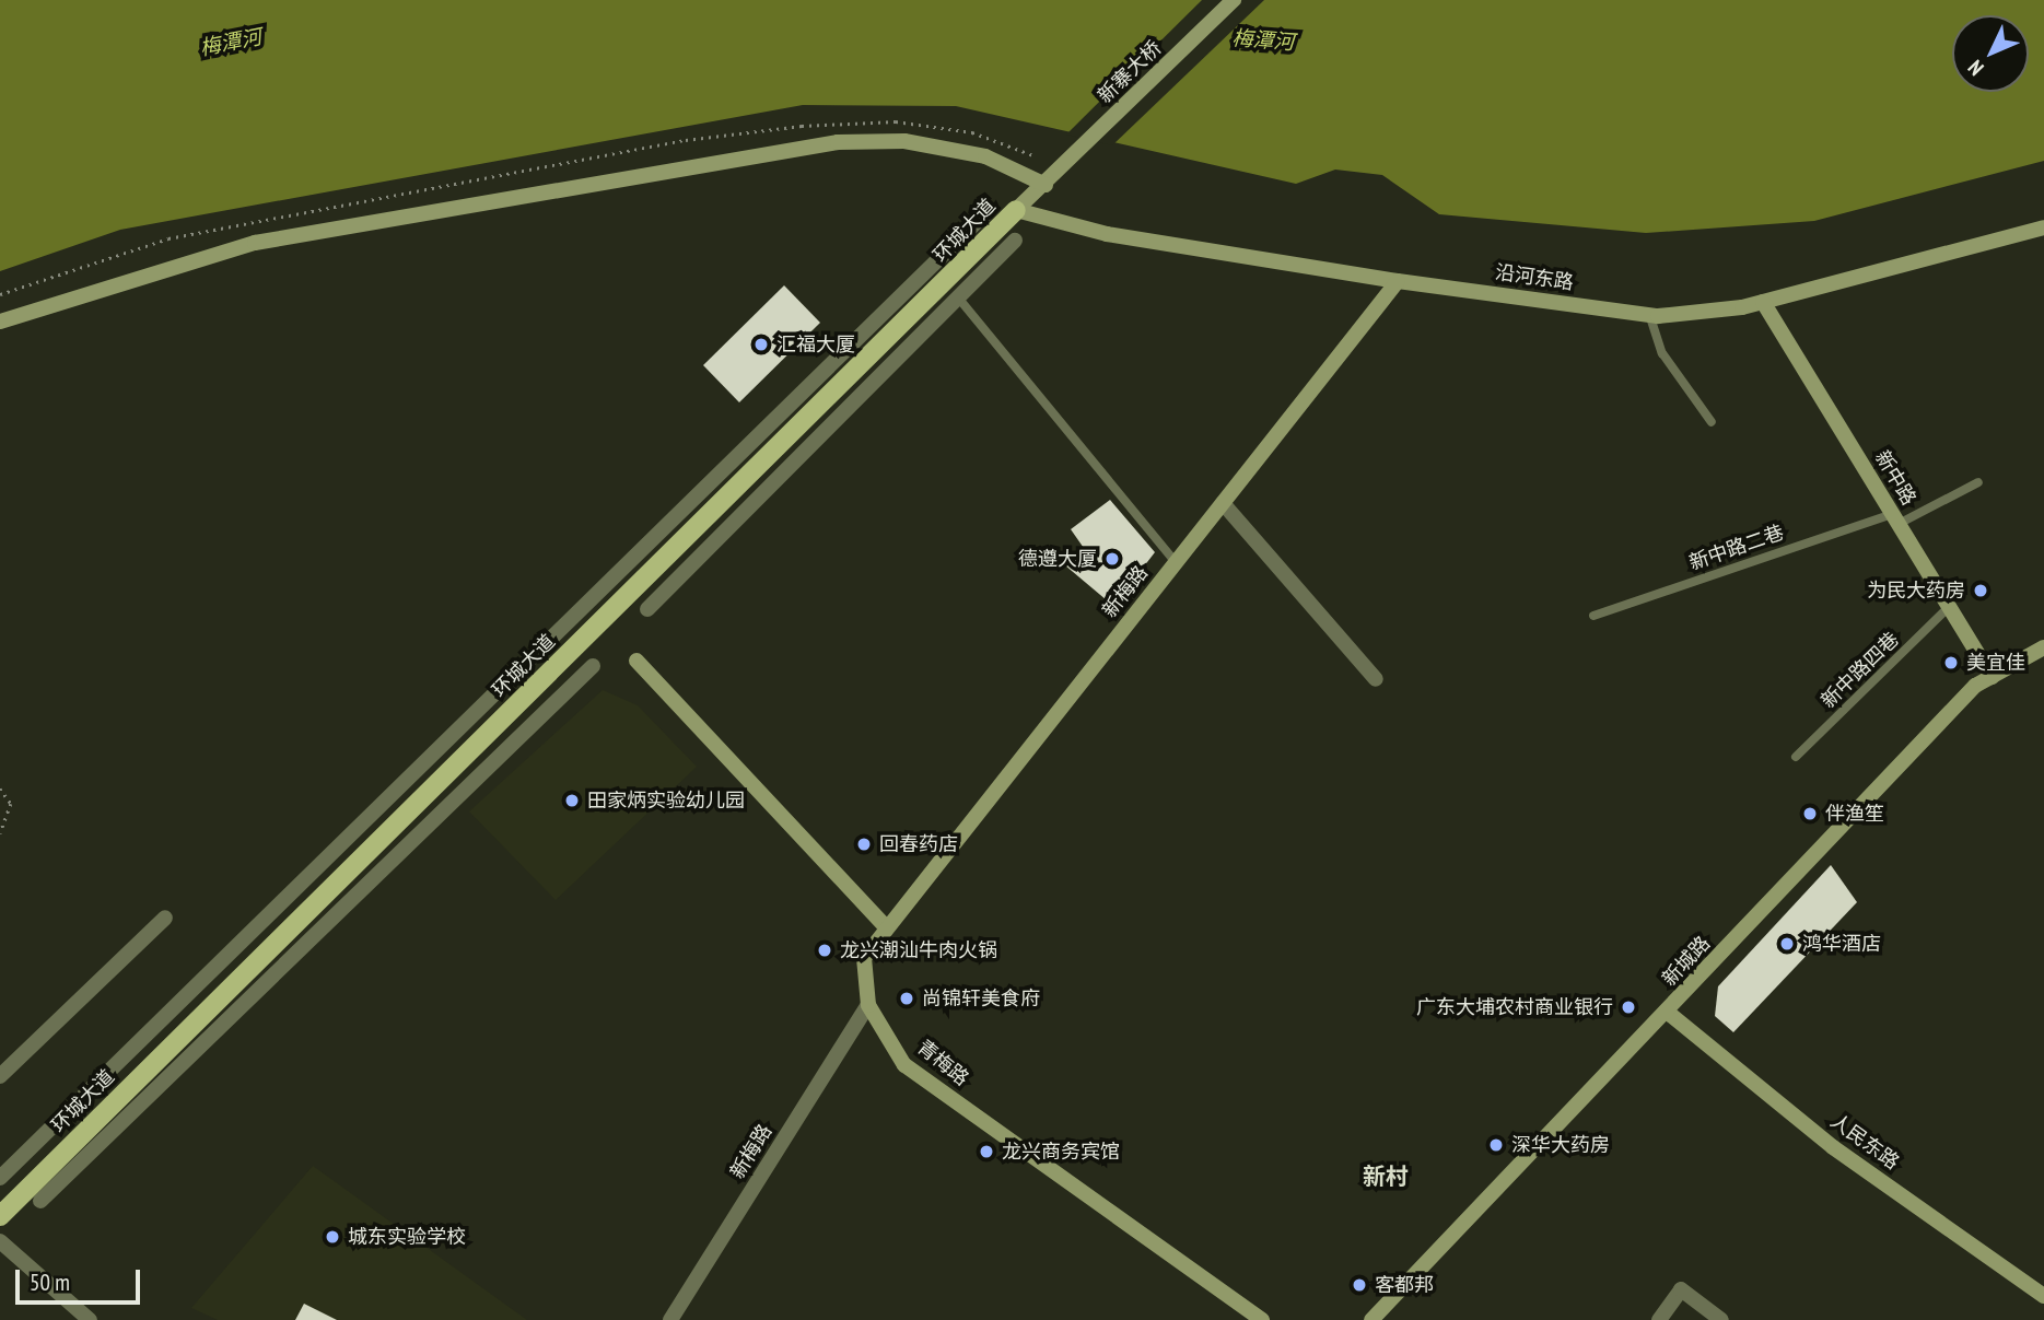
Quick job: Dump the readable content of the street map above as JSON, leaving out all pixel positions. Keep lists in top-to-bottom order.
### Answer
{
  "streets": {
    "main road": [
      "新寨大桥",
      "环城大道",
      "沿河东路",
      "新中路",
      "新梅路",
      "新城路",
      "青梅路",
      "人民东路"
    ],
    "lane": ["新中路二巷", "新中路四巷"]
  },
  "crossings": [
    ["新寨大桥", "环城大道"],
    ["新寨大桥", "沿河东路"],
    ["环城大道", "沿河东路"],
    ["沿河东路", "新中路"],
    ["沿河东路", "新梅路"],
    ["新中路", "新中路二巷"],
    ["新中路", "新中路四巷"],
    ["新中路", "新城路"],
    ["新梅路", "青梅路"],
    ["新城路", "人民东路"]
  ],
  "districts": ["新村"],
  "water": ["梅潭河"],
  "places": [
    "汇福大厦",
    "德遵大厦",
    "为民大药房",
    "美宜佳",
    "田家炳实验幼儿园",
    "伴渔笙",
    "回春药店",
    "鸿华酒店",
    "龙兴潮汕牛肉火锅",
    "尚锦轩美食府",
    "广东大埔农村商业银行",
    "深华大药房",
    "龙兴商务宾馆",
    "城东实验学校",
    "客都邦"
  ],
  "scale_bar": "50 m",
  "north": "bottom left"
}
